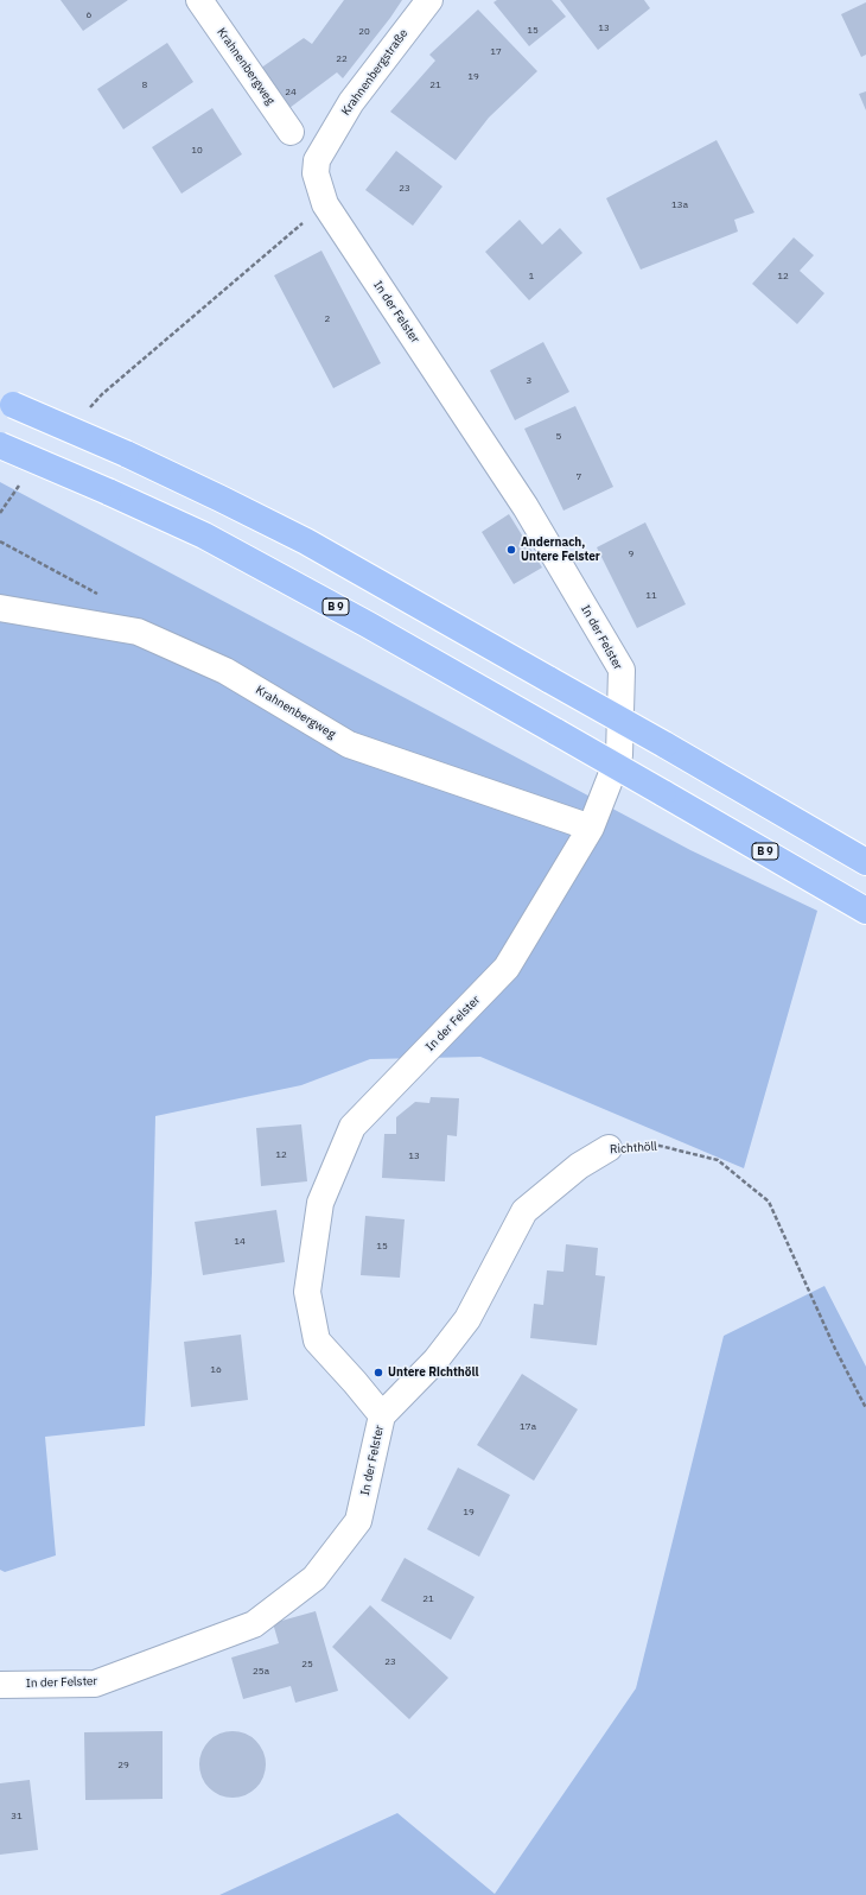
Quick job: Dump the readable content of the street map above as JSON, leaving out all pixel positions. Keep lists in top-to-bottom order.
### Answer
{
  "streets": {
    "highway": ["B 9"],
    "street": [
      "Krahnenbergweg",
      "Krahnenbergstraße",
      "In der Felster",
      "Richthöll"
    ]
  },
  "crossings": [
    ["Krahnenbergweg", "In der Felster"],
    ["Krahnenbergstraße", "In der Felster"],
    ["In der Felster", "Richthöll"]
  ],
  "places": ["Andernach, Untere Felster", "Untere Richthöll"],
  "house_numbers": [
    "6",
    "13",
    "15",
    "20",
    "17",
    "22",
    "19",
    "8",
    "21",
    "24",
    "10",
    "23",
    "13a",
    "1",
    "12",
    "2",
    "3",
    "5",
    "7",
    "9",
    "11",
    "12",
    "13",
    "14",
    "15",
    "16",
    "17a",
    "19",
    "21",
    "23",
    "25",
    "25a",
    "29",
    "31"
  ]
}
